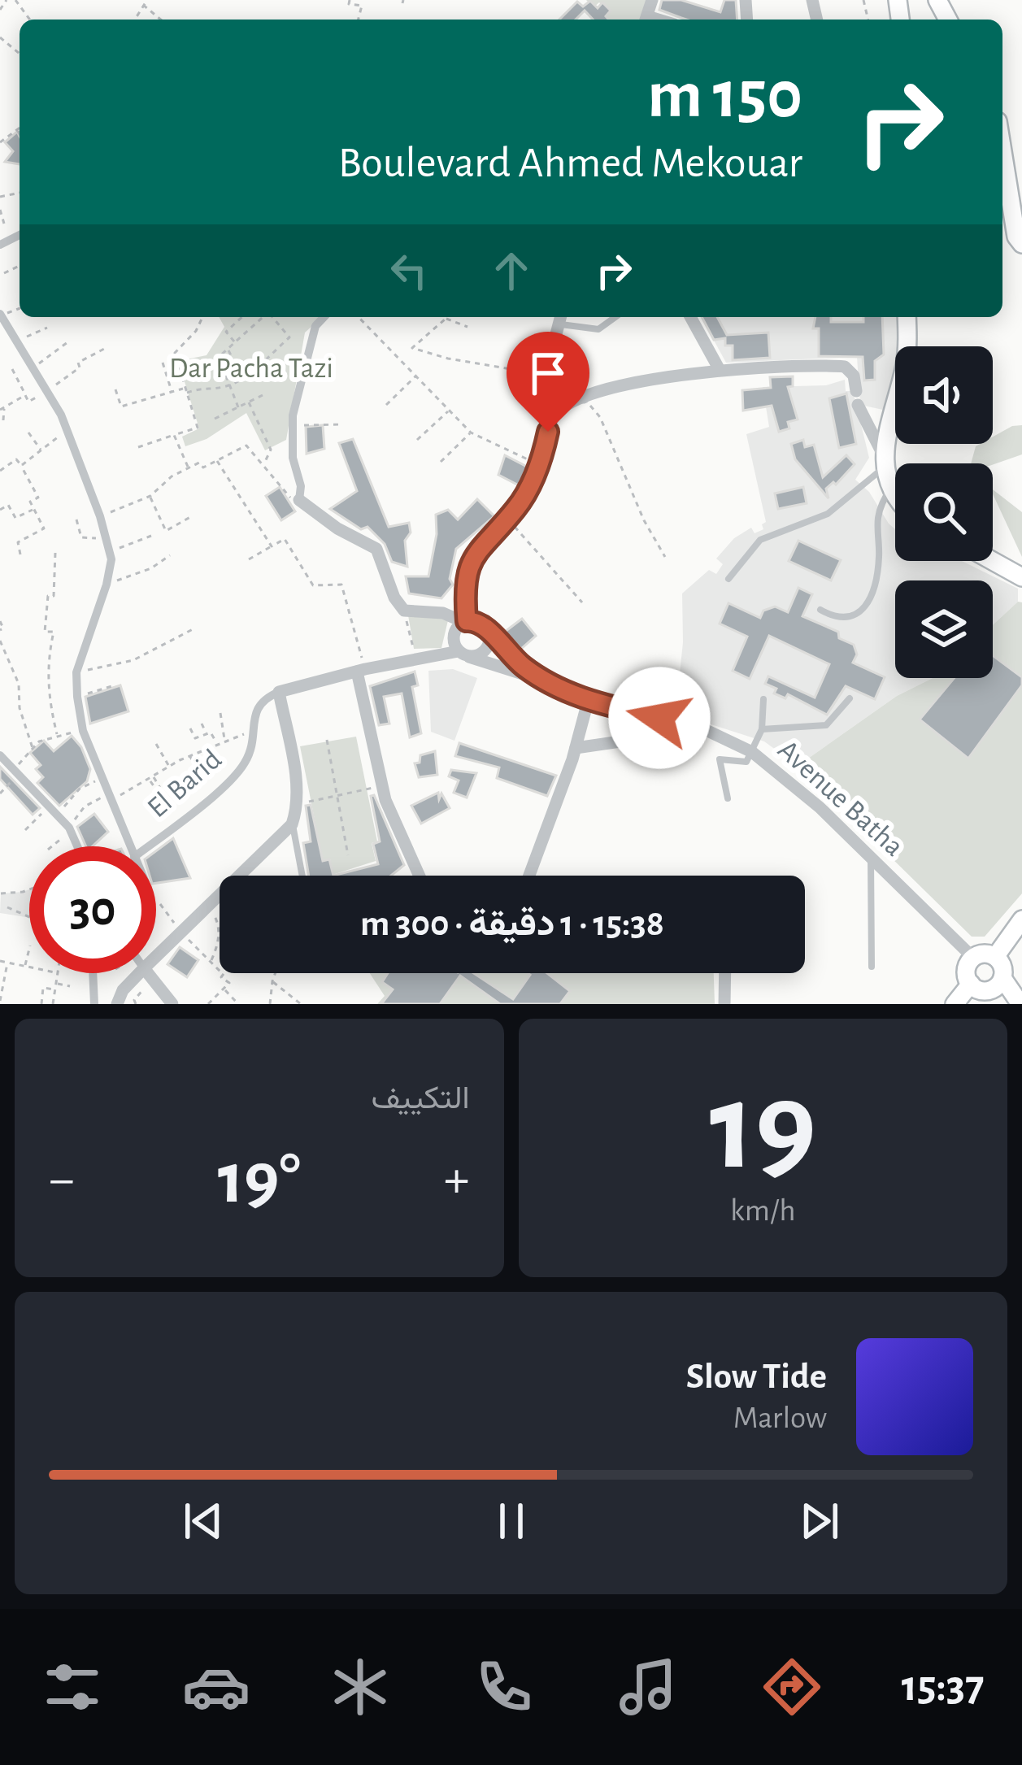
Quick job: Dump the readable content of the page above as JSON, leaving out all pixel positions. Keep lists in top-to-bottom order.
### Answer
{
  "streets": {
    "street": ["El Barid", "Avenue Batha"]
  },
  "crossings": [
    ["El Barid", "Avenue Batha"]
  ],
  "parks": ["Dar Pacha Tazi"],
  "page": {
    "turn": ["150 m", "Boulevard Ahmed Mekouar"],
    "limit": "30",
    "trip": "15:38 · 1 دقيقة · 300 m",
    "tile": [
      ["19", "km/h"],
      "التكييف"
    ],
    "heat": ["−", "19°", "+"],
    "song": ["Slow Tide", "Marlow"],
    "tabs": "15:37"
  }
}
